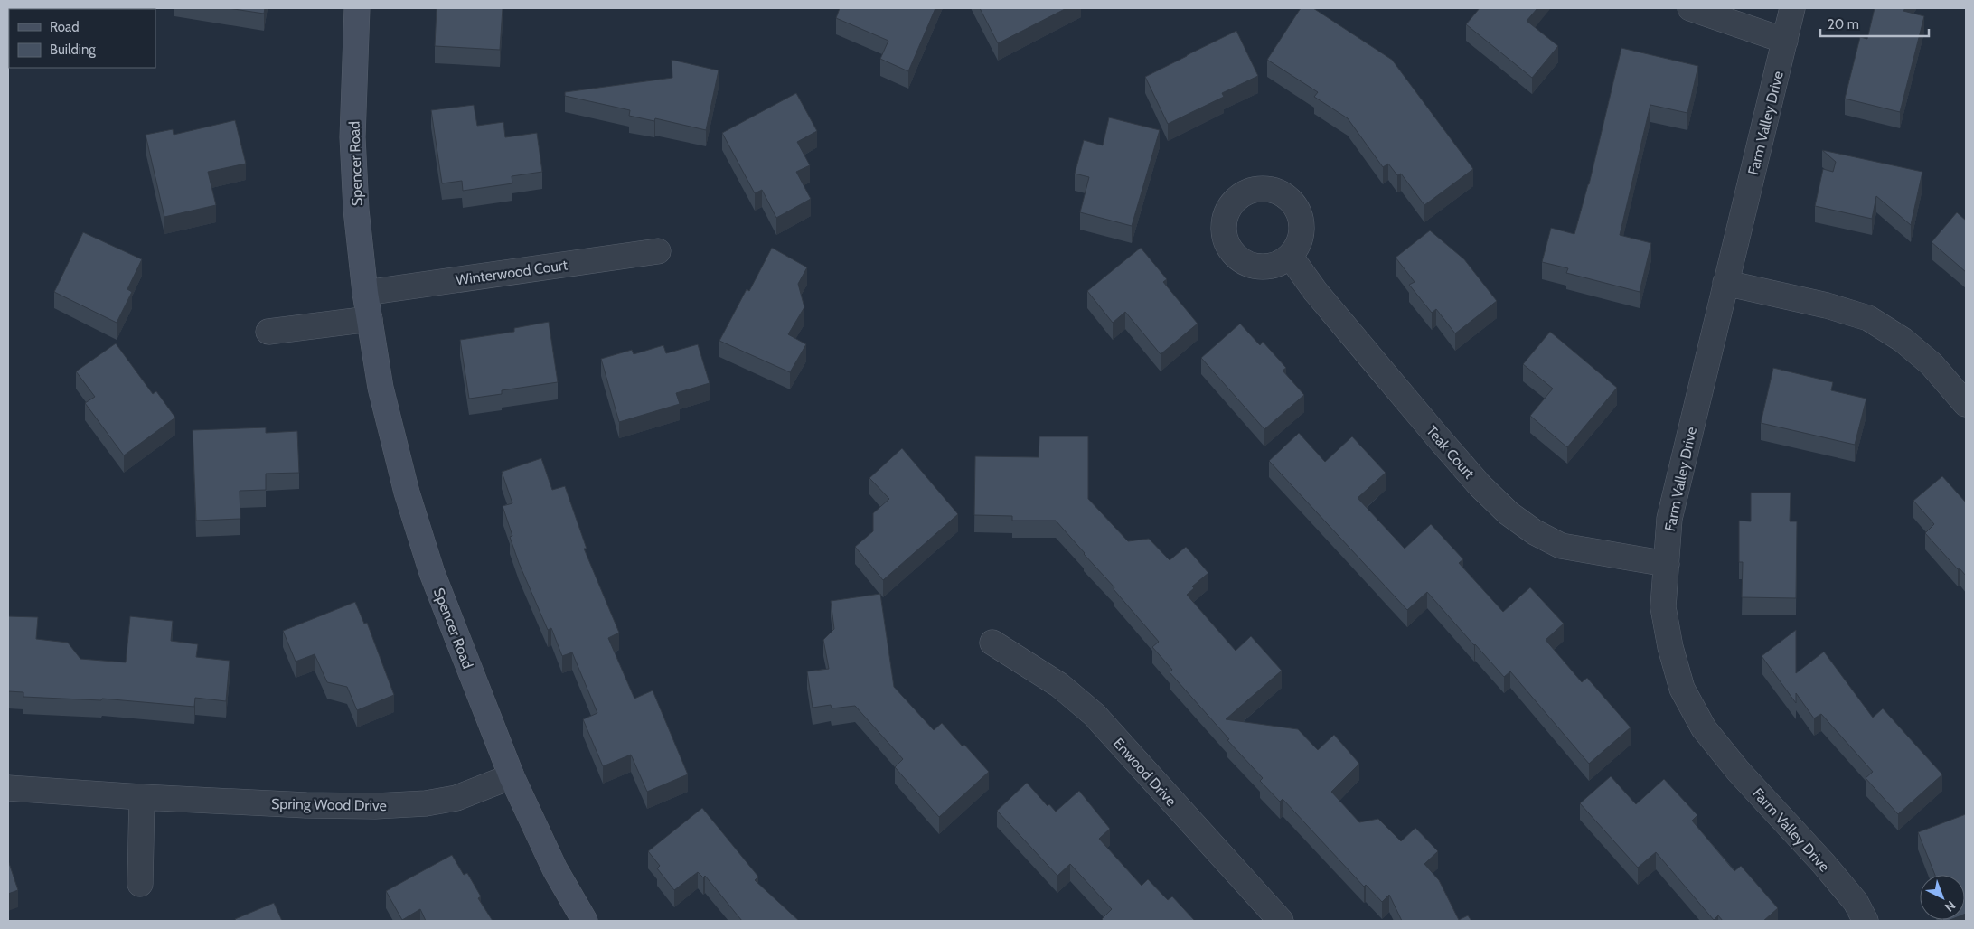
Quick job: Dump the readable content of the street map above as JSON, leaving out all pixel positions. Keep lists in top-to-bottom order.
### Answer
{
  "streets": {
    "main road": ["Spencer Road"],
    "street": [
      "Farm Valley Drive",
      "Winterwood Court",
      "Teak Court",
      "Enwood Drive",
      "Spring Wood Drive"
    ]
  },
  "crossings": [
    ["Farm Valley Drive", "Teak Court"],
    ["Spencer Road", "Winterwood Court"],
    ["Spencer Road", "Spring Wood Drive"]
  ],
  "legend": ["Road", "Building"],
  "scale_bar": "20 m",
  "north": "bottom right"
}
